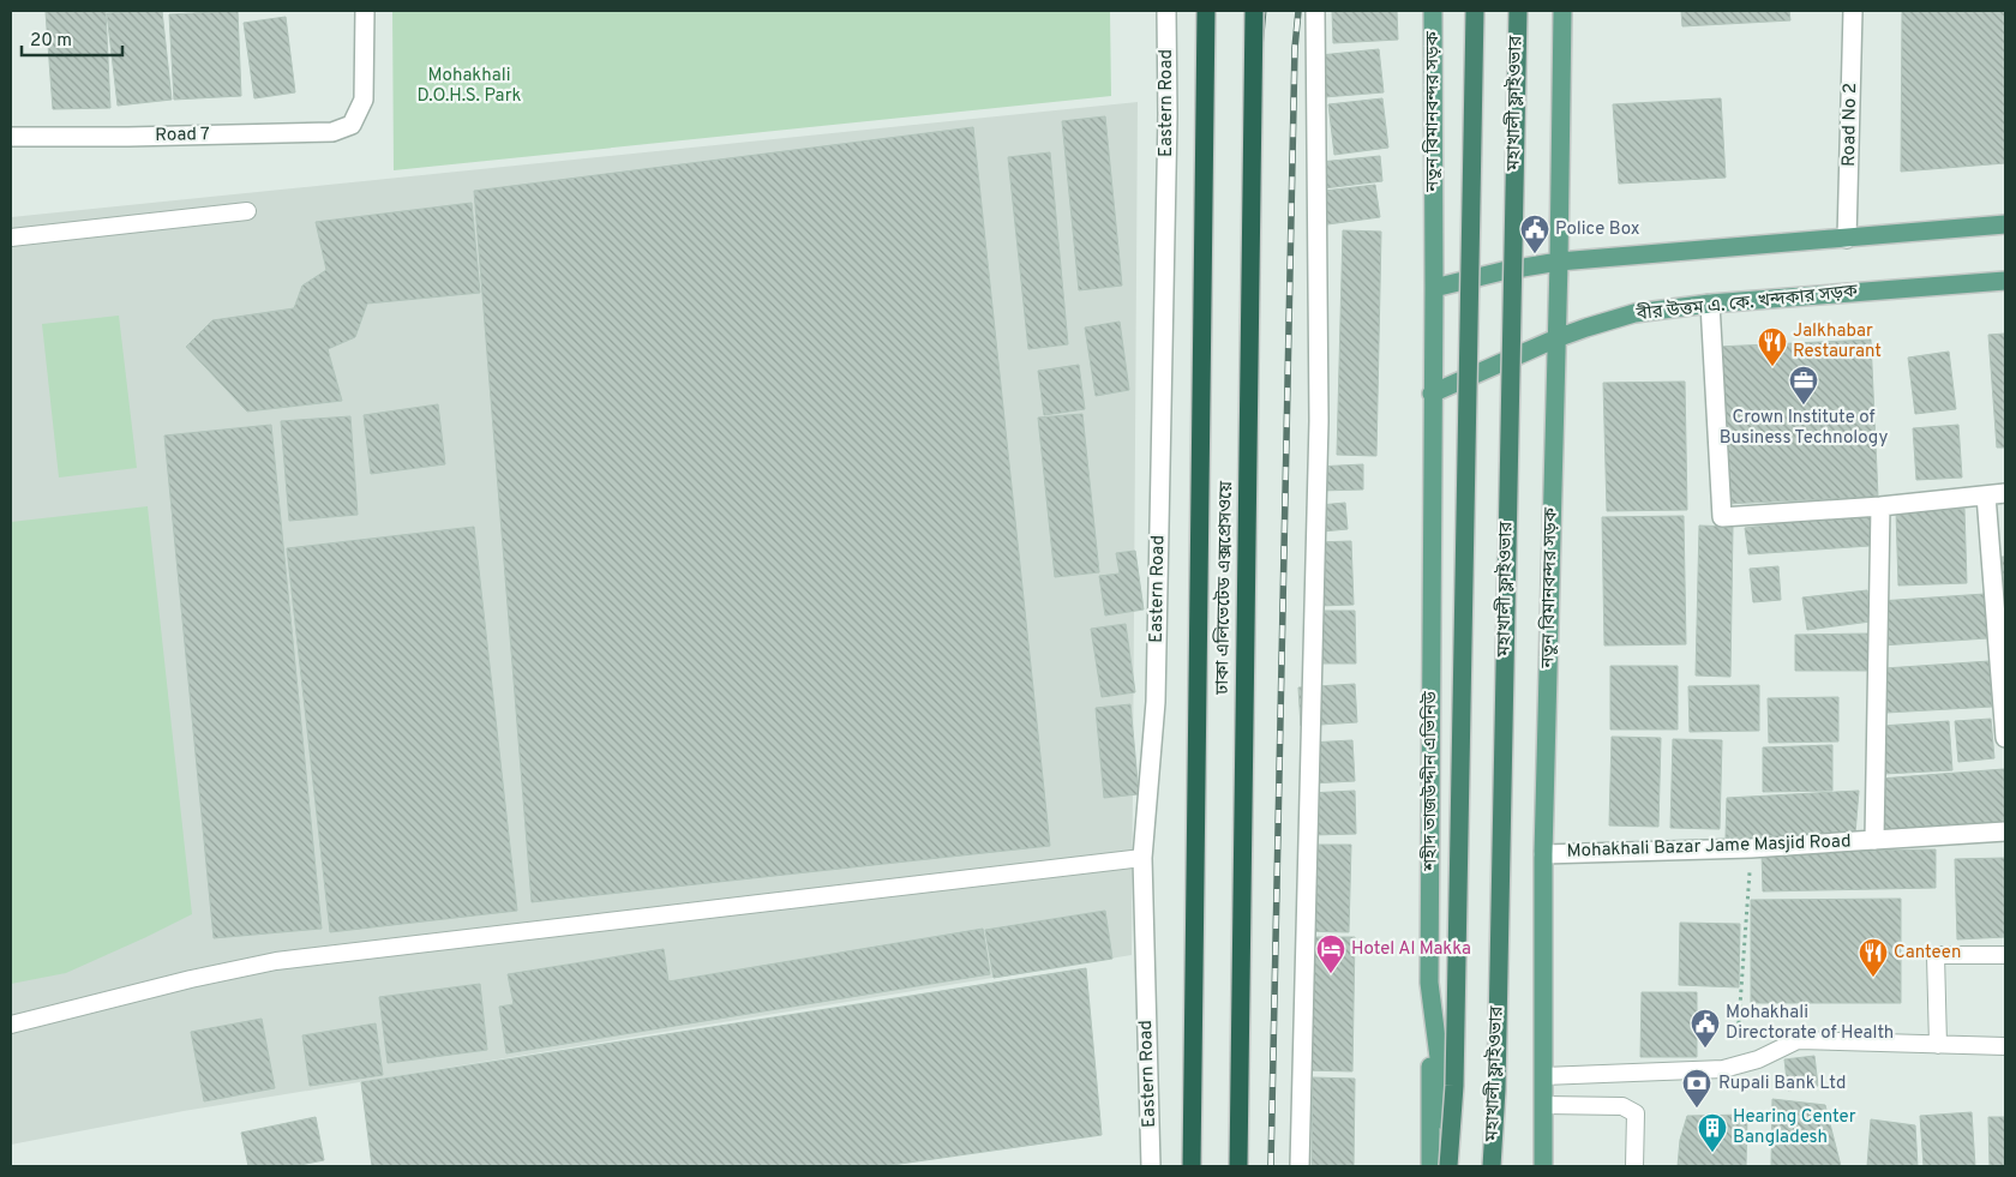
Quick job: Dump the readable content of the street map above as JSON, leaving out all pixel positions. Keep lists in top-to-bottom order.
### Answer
{
  "streets": {
    "highway": ["মহাখালী ফ্লাইওভার", "ঢাকা এলিভেটেড এক্সপ্রেসওয়ে"],
    "main road": ["নতুন বিমানবন্দর সড়ক", "বীর উত্তম এ. কে. খন্দকার সড়ক", "শহীদ তাজউদ্দীন এভিনিউ"],
    "street": [
      "Eastern Road",
      "Road No 2",
      "Road 7",
      "Mohakhali Bazar Jame Masjid Road"
    ]
  },
  "crossings": [
    ["নতুন বিমানবন্দর সড়ক", "বীর উত্তম এ. কে. খন্দকার সড়ক"],
    ["নতুন বিমানবন্দর সড়ক", "শহীদ তাজউদ্দীন এভিনিউ"],
    ["নতুন বিমানবন্দর সড়ক", "Mohakhali Bazar Jame Masjid Road"],
    ["বীর উত্তম এ. কে. খন্দকার সড়ক", "শহীদ তাজউদ্দীন এভিনিউ"]
  ],
  "parks": ["Mohakhali D.O.H.S. Park"],
  "places": {
    "public building": ["Police Box", "Mohakhali Directorate of Health"],
    "restaurant": ["Jalkhabar Restaurant", "Canteen"],
    "office": ["Crown Institute of Business Technology"],
    "hotel": ["Hotel Al Makka"],
    "bank": ["Rupali Bank Ltd"],
    "building": ["Hearing Center Bangladesh"]
  },
  "scale_bar": "20 m"
}
